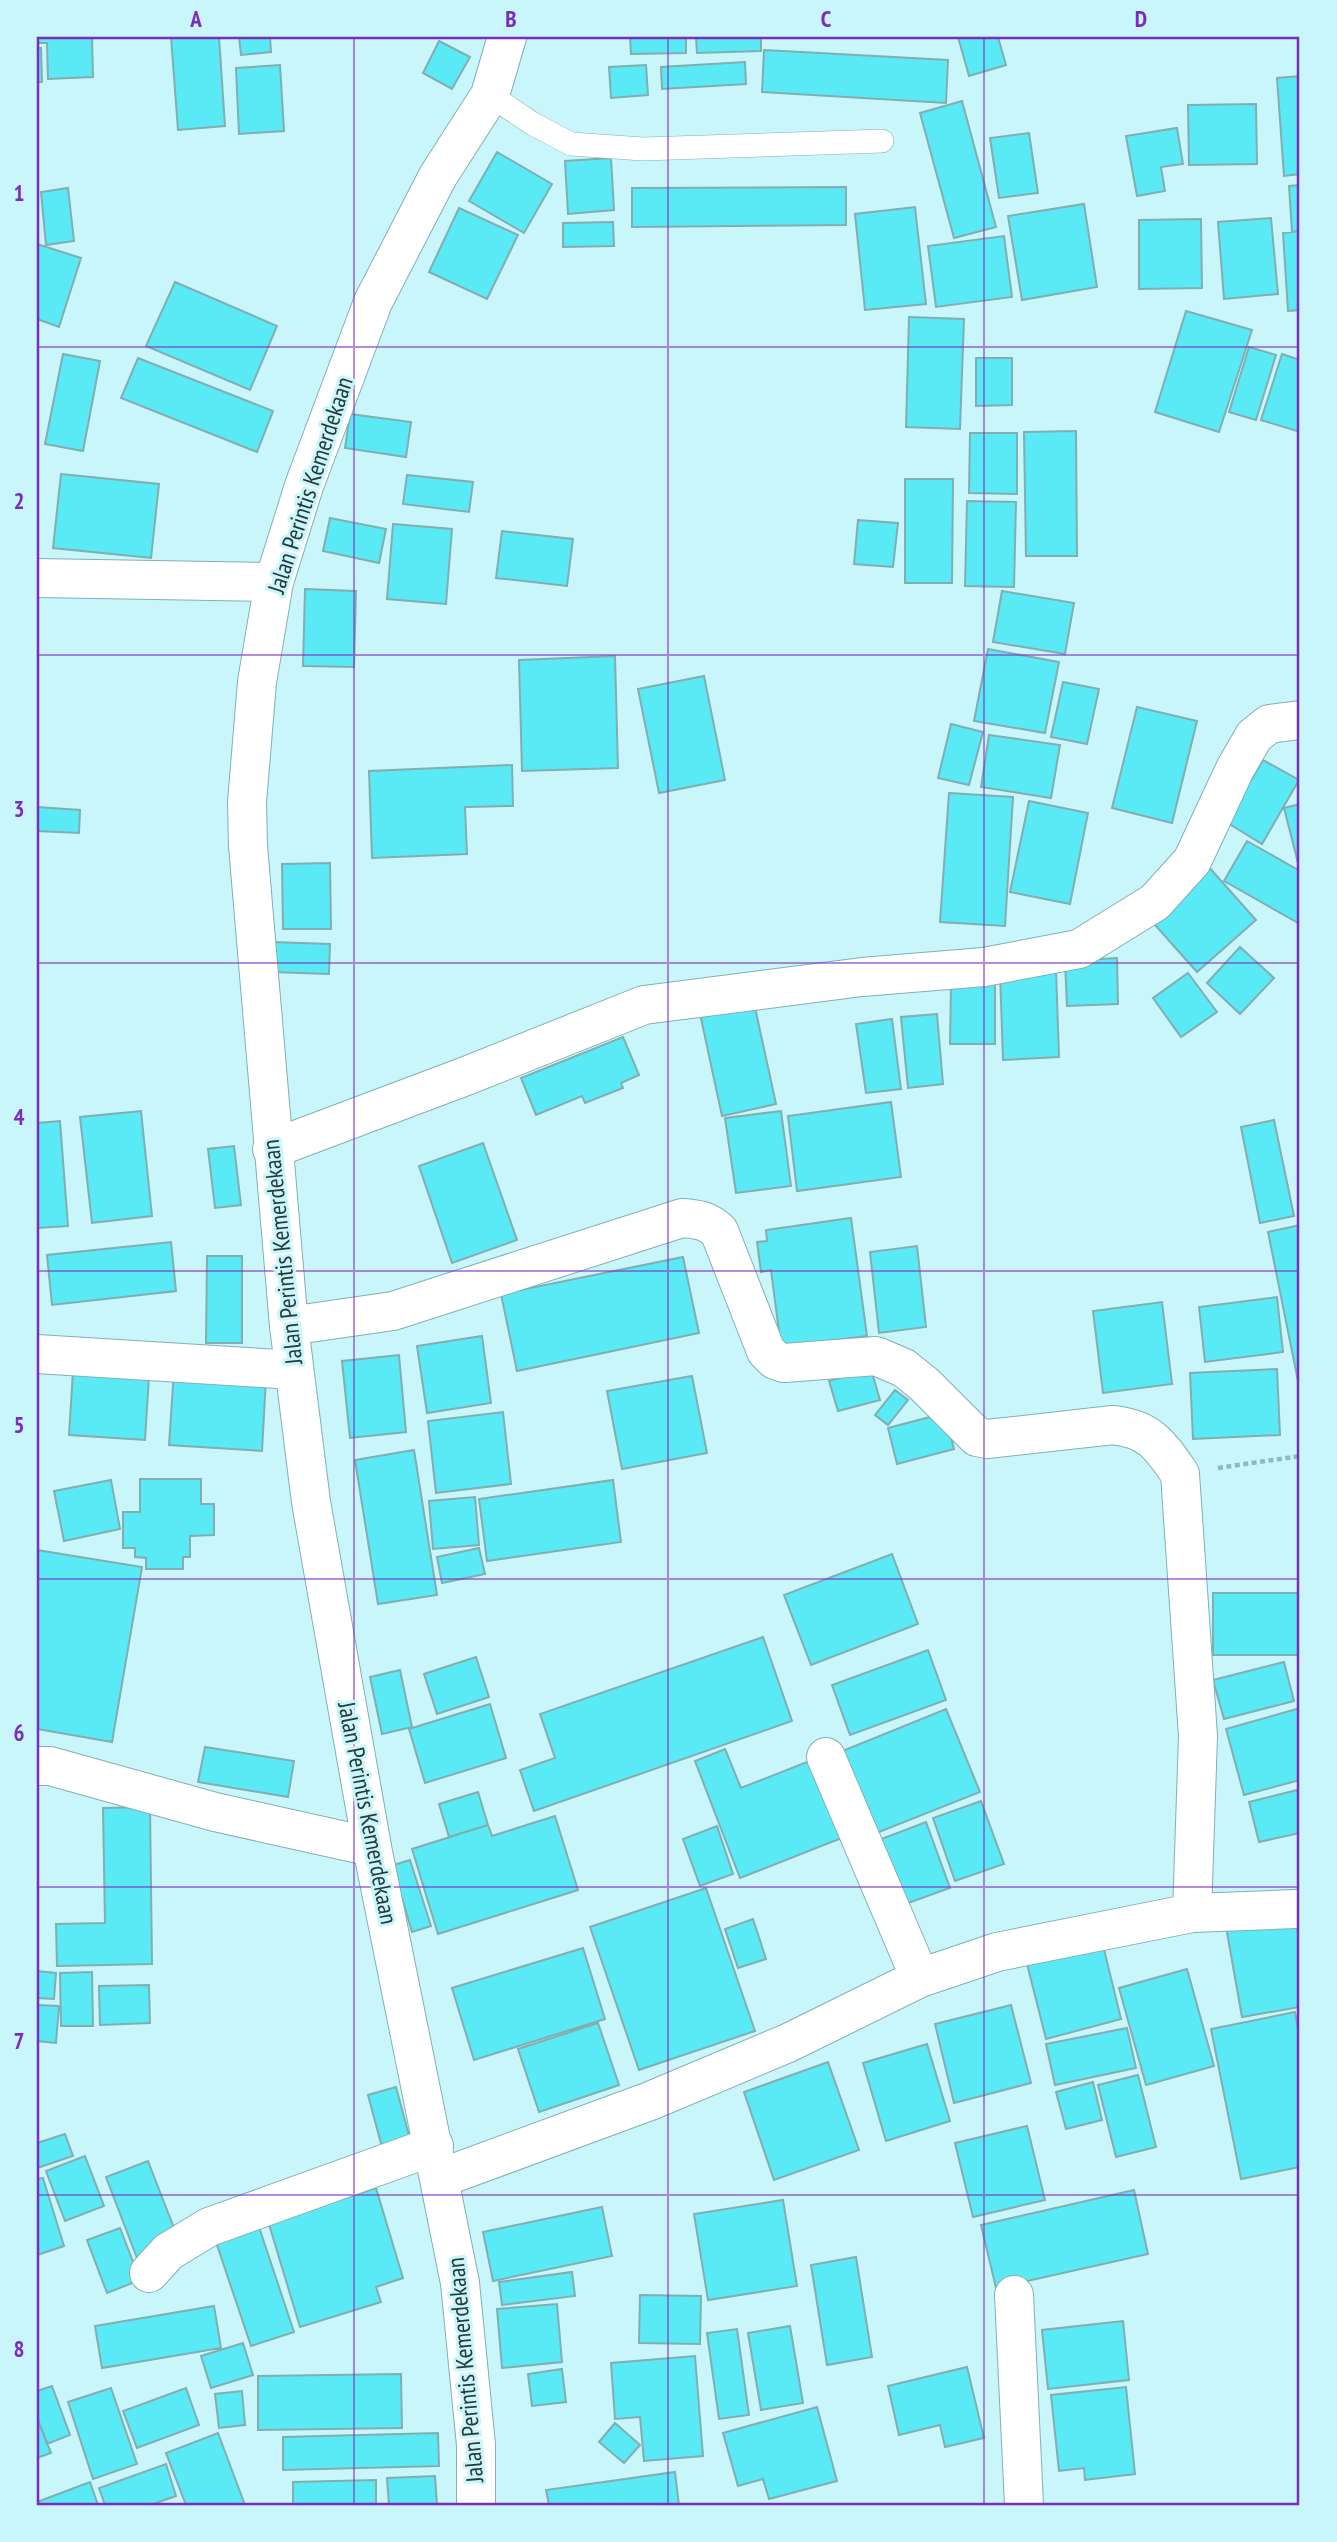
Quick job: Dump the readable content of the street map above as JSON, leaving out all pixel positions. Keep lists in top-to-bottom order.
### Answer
{
  "streets": {
    "street": ["Jalan Perintis Kemerdekaan"]
  },
  "grid": {
    "columns": [
      "A",
      "B",
      "C",
      "D"
    ],
    "rows": [
      "1",
      "2",
      "3",
      "4",
      "5",
      "6",
      "7",
      "8"
    ]
  }
}
